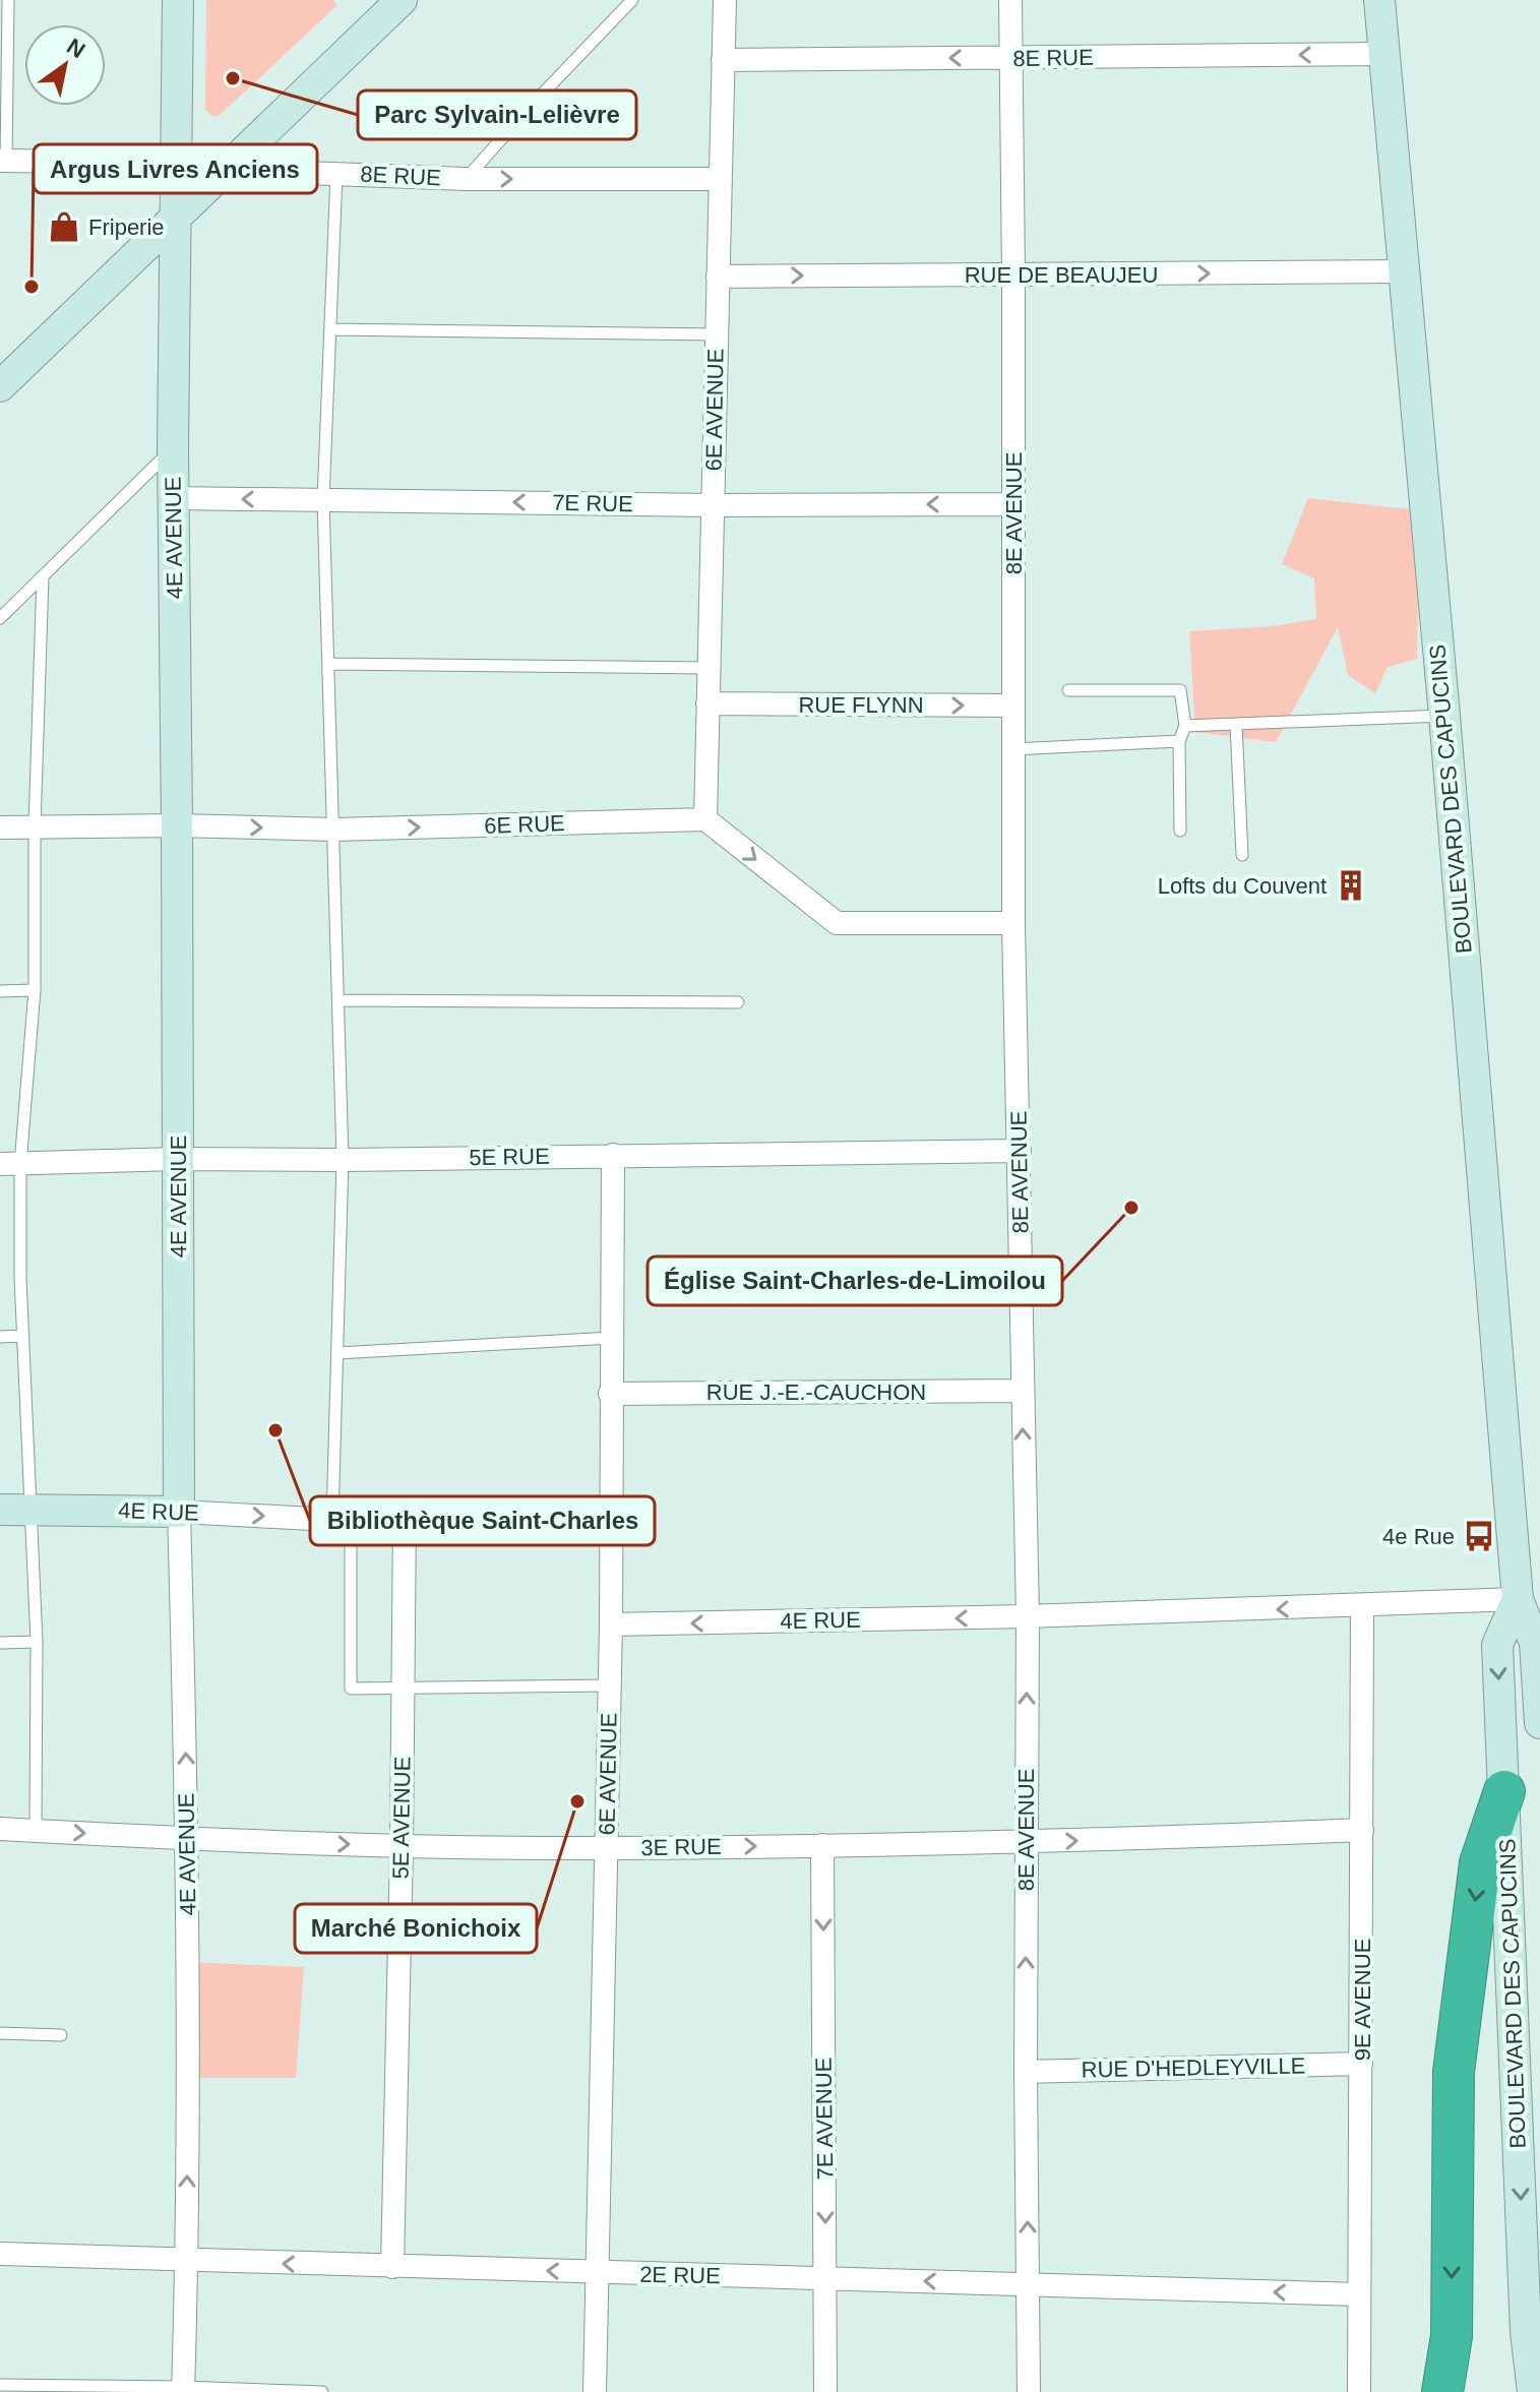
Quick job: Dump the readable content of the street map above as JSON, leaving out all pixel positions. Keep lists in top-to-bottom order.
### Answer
{
  "streets": {
    "main road": ["4E AVENUE", "BOULEVARD DES CAPUCINS", "4E RUE"],
    "street": [
      "8E RUE",
      "RUE DE BEAUJEU",
      "6E AVENUE",
      "7E RUE",
      "8E AVENUE",
      "RUE FLYNN",
      "6E RUE",
      "5E RUE",
      "RUE J.-E.-CAUCHON",
      "5E AVENUE",
      "3E RUE",
      "9E AVENUE",
      "RUE D'HEDLEYVILLE",
      "7E AVENUE",
      "2E RUE"
    ]
  },
  "crossings": [
    ["8E RUE", "6E AVENUE"],
    ["8E RUE", "8E AVENUE"],
    ["8E RUE", "BOULEVARD DES CAPUCINS"],
    ["RUE DE BEAUJEU", "6E AVENUE"],
    ["RUE DE BEAUJEU", "8E AVENUE"],
    ["RUE DE BEAUJEU", "BOULEVARD DES CAPUCINS"],
    ["6E AVENUE", "7E RUE"],
    ["6E AVENUE", "RUE FLYNN"],
    ["6E AVENUE", "6E RUE"],
    ["6E AVENUE", "5E RUE"],
    ["6E AVENUE", "RUE J.-E.-CAUCHON"],
    ["6E AVENUE", "4E RUE"],
    ["6E AVENUE", "3E RUE"],
    ["6E AVENUE", "2E RUE"],
    ["7E RUE", "8E AVENUE"],
    ["7E RUE", "4E AVENUE"],
    ["8E AVENUE", "RUE FLYNN"],
    ["8E AVENUE", "5E RUE"],
    ["8E AVENUE", "RUE J.-E.-CAUCHON"],
    ["8E AVENUE", "4E RUE"],
    ["8E AVENUE", "3E RUE"],
    ["8E AVENUE", "RUE D'HEDLEYVILLE"],
    ["8E AVENUE", "2E RUE"],
    ["4E AVENUE", "6E RUE"],
    ["4E AVENUE", "5E RUE"],
    ["4E AVENUE", "4E RUE"],
    ["4E AVENUE", "3E RUE"],
    ["4E AVENUE", "2E RUE"],
    ["BOULEVARD DES CAPUCINS", "4E RUE"],
    ["4E RUE", "5E AVENUE"],
    ["4E RUE", "9E AVENUE"],
    ["5E AVENUE", "3E RUE"],
    ["5E AVENUE", "2E RUE"],
    ["3E RUE", "9E AVENUE"],
    ["3E RUE", "7E AVENUE"],
    ["9E AVENUE", "RUE D'HEDLEYVILLE"],
    ["9E AVENUE", "2E RUE"],
    ["7E AVENUE", "2E RUE"]
  ],
  "one_way": [
    "RUE DE BEAUJEU",
    "7E RUE",
    "8E AVENUE",
    "RUE FLYNN",
    "6E RUE",
    "3E RUE",
    "7E AVENUE",
    "2E RUE"
  ],
  "places": {
    "other": [
      "Parc Sylvain-Lelièvre",
      "Argus Livres Anciens",
      "Église Saint-Charles-de-Limoilou",
      "Bibliothèque Saint-Charles",
      "Marché Bonichoix"
    ],
    "shop": ["Friperie"],
    "building": ["Lofts du Couvent"],
    "bus stop": ["4e Rue"]
  },
  "north": "top right"
}
